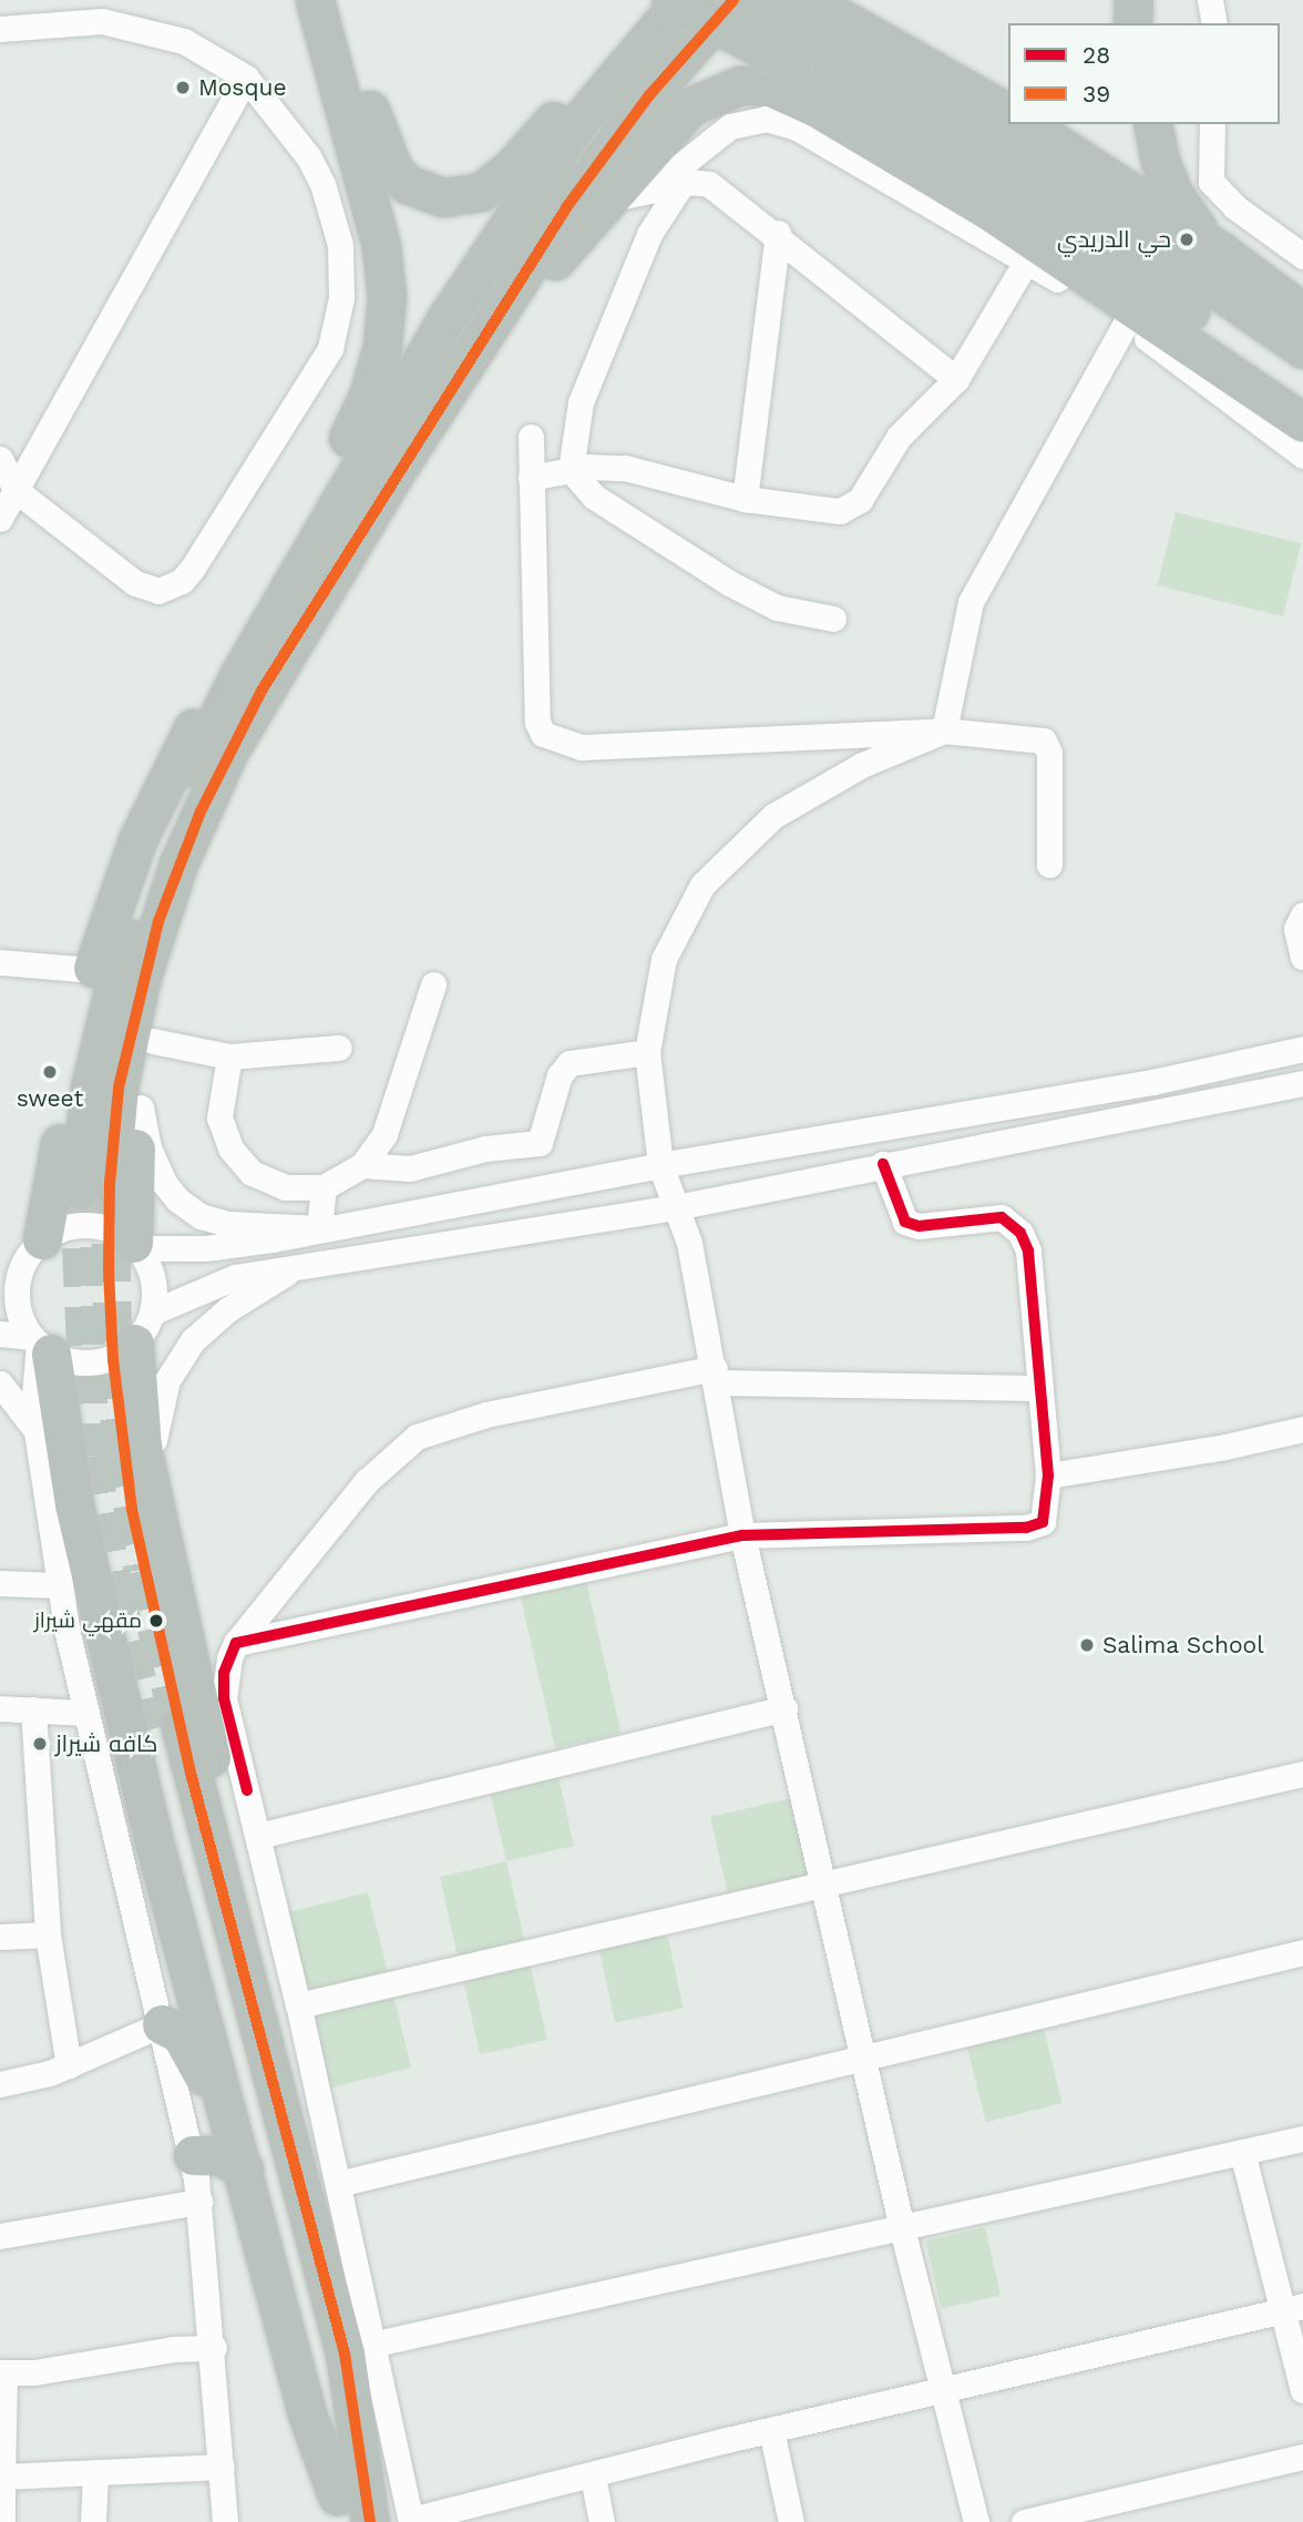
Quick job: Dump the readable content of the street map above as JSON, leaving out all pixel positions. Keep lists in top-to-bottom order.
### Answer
{
  "places": [
    "Mosque",
    "حي الدريدي",
    "sweet",
    "مقهي شيراز",
    "Salima School",
    "کافه شيراز"
  ],
  "lines": ["transit line 39", "transit line 28"],
  "legend": ["28", "39"]
}
